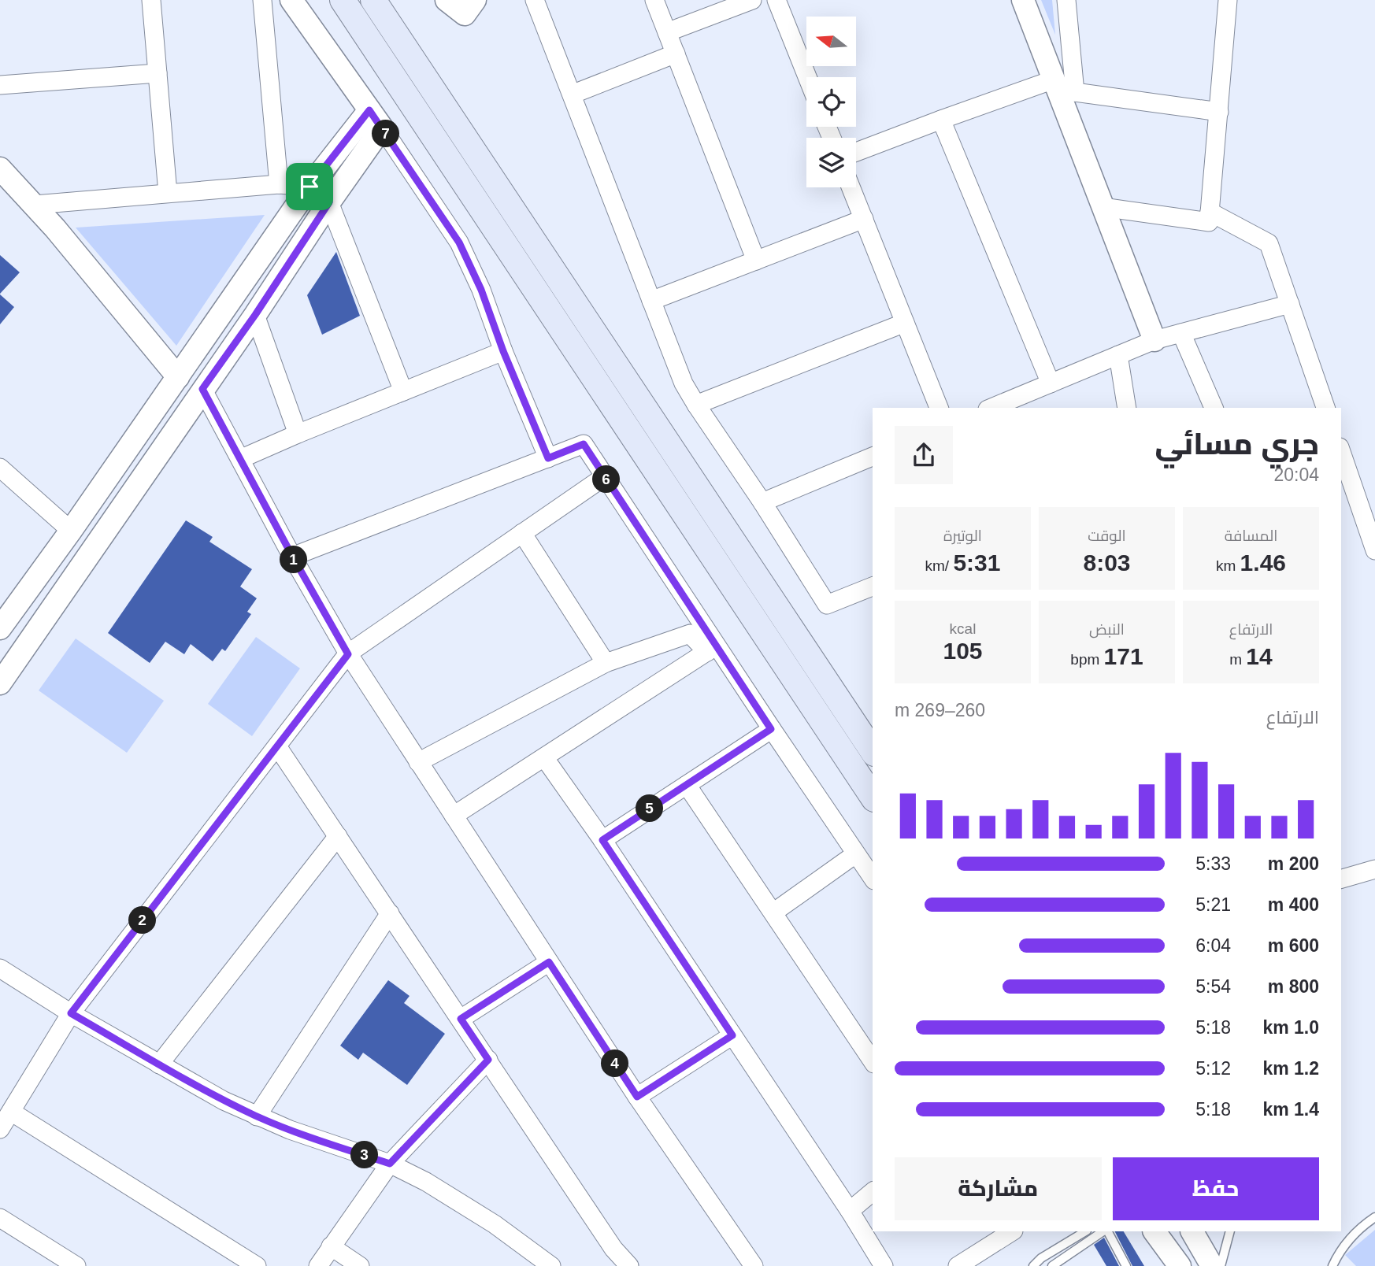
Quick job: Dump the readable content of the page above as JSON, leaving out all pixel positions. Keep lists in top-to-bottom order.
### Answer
{
  "north": "left",
  "page": {
    "pins": [
      "7",
      "6",
      "1",
      "5",
      "2",
      "4",
      "3"
    ],
    "heading": ["جري مسائي", "20:04"],
    "stats": [
      ["المسافة", "1.46 km"],
      ["الوقت", "8:03"],
      ["الوتيرة", "5:31 /km"],
      ["الارتفاع", "14 m"],
      ["النبض", "171 bpm"],
      ["kcal", "105"]
    ],
    "chart": ["الارتفاع", "260–269 m"],
    "list": [
      {
        "name": "200 m",
        "note": "5:33"
      },
      {
        "name": "400 m",
        "note": "5:21"
      },
      {
        "name": "600 m",
        "note": "6:04"
      },
      {
        "name": "800 m",
        "note": "5:54"
      },
      {
        "name": "1.0 km",
        "note": "5:18"
      },
      {
        "name": "1.2 km",
        "note": "5:12"
      },
      {
        "name": "1.4 km",
        "note": "5:18"
      }
    ],
    "buttons": ["حفظ", "مشاركة"]
  }
}
